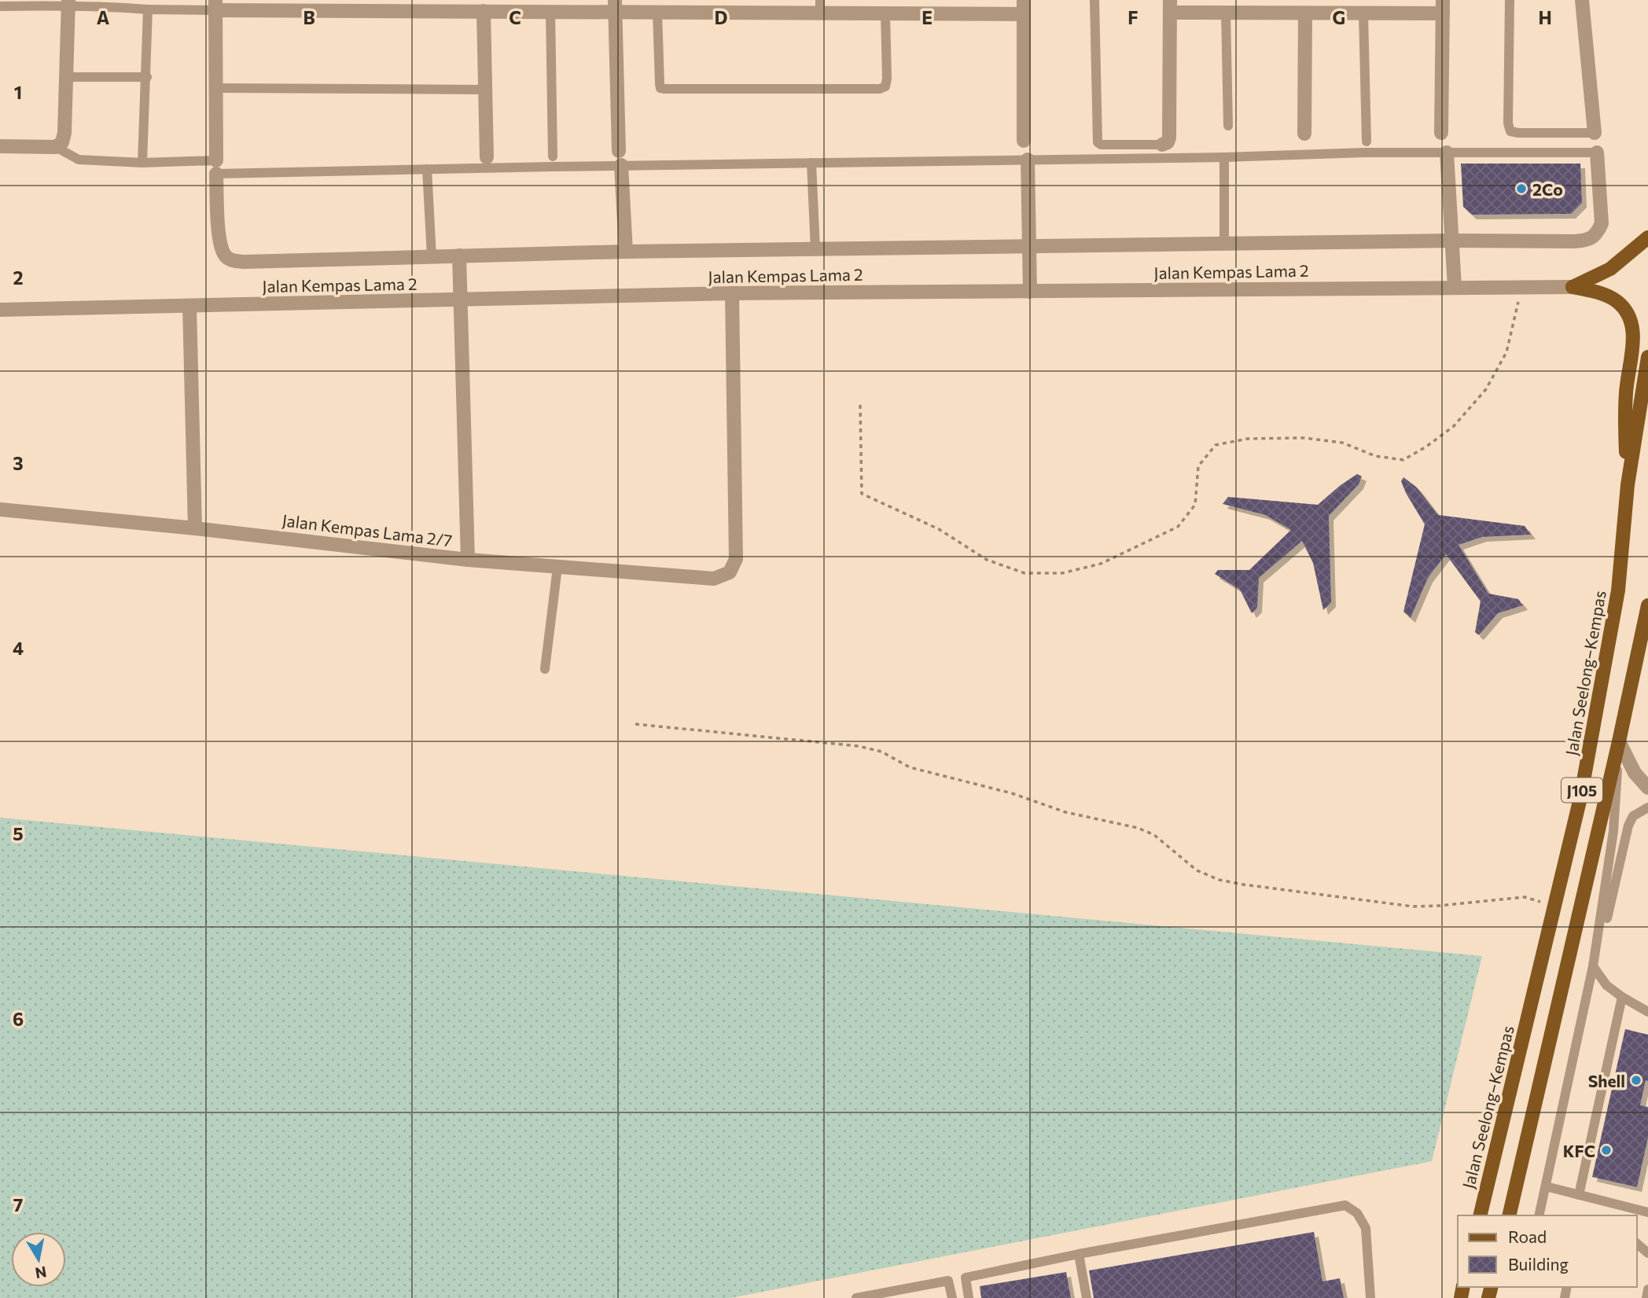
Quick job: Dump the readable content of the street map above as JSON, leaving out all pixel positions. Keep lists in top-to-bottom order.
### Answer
{
  "streets": {
    "main road": ["Jalan Seelong–Kempas", "J105"],
    "street": ["Jalan Kempas Lama 2", "Jalan Kempas Lama 2/7"]
  },
  "crossings": [
    ["Jalan Kempas Lama 2", "Jalan Kempas Lama 2/7"]
  ],
  "places": ["2Co", "Shell", "KFC"],
  "legend": ["Road", "Building"],
  "north": "bottom",
  "grid": {
    "columns": [
      "A",
      "B",
      "C",
      "D",
      "E",
      "F",
      "G",
      "H"
    ],
    "rows": [
      "1",
      "2",
      "3",
      "4",
      "5",
      "6",
      "7"
    ]
  }
}
